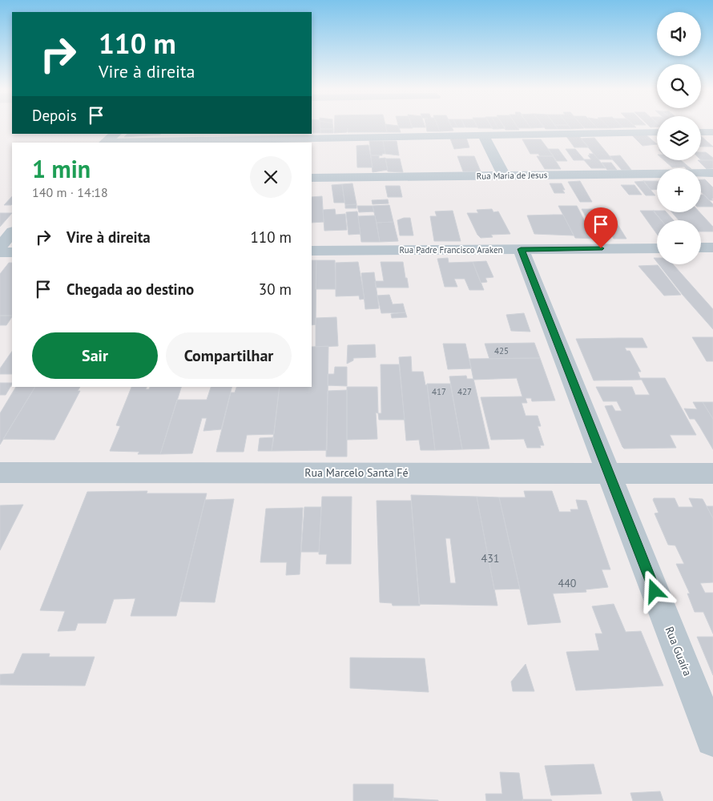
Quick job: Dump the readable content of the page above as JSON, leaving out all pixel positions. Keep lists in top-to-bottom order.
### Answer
{
  "streets": {
    "street": [
      "Rua Maria de Jesus",
      "Rua Padre Francisco Araken",
      "Rua Marcelo Santa Fé",
      "Rua Guaíra"
    ]
  },
  "crossings": [
    ["Rua Padre Francisco Araken", "Rua Guaíra"],
    ["Rua Marcelo Santa Fé", "Rua Guaíra"]
  ],
  "house_numbers": [
    "425",
    "417",
    "427",
    "431",
    "440"
  ],
  "page": {
    "map_buttons": ["+", "−"],
    "turn": ["110 m", "Vire à direita"],
    "then": "Depois",
    "heading": ["1 min", "140 m · 14:18"],
    "list": [
      {
        "name": "Vire à direita",
        "value": "110 m"
      },
      {
        "name": "Chegada ao destino",
        "value": "30 m"
      }
    ],
    "buttons": ["Sair", "Compartilhar"]
  }
}
